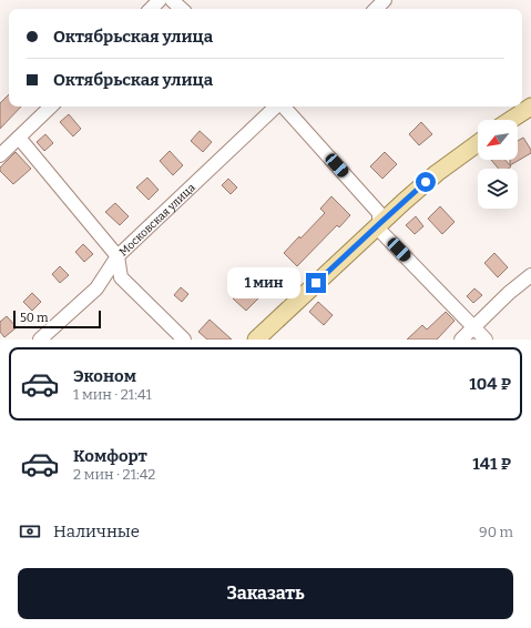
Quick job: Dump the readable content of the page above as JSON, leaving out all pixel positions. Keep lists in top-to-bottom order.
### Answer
{
  "streets": {
    "street": ["Московская улица"]
  },
  "scale_bar": "50 m",
  "north": "bottom left",
  "page": {
    "banner": ["Октябрьская улица", "Октябрьская улица"],
    "bubble": "1 мин",
    "scale": "50 m",
    "list": [
      {
        "name": "Эконом",
        "note": "1 мин · 21:41",
        "value": "104 ₽"
      },
      {
        "name": "Комфорт",
        "note": "2 мин · 21:42",
        "value": "141 ₽"
      }
    ],
    "pay": ["Наличные", "90 m"],
    "buttons": "Заказать"
  }
}
